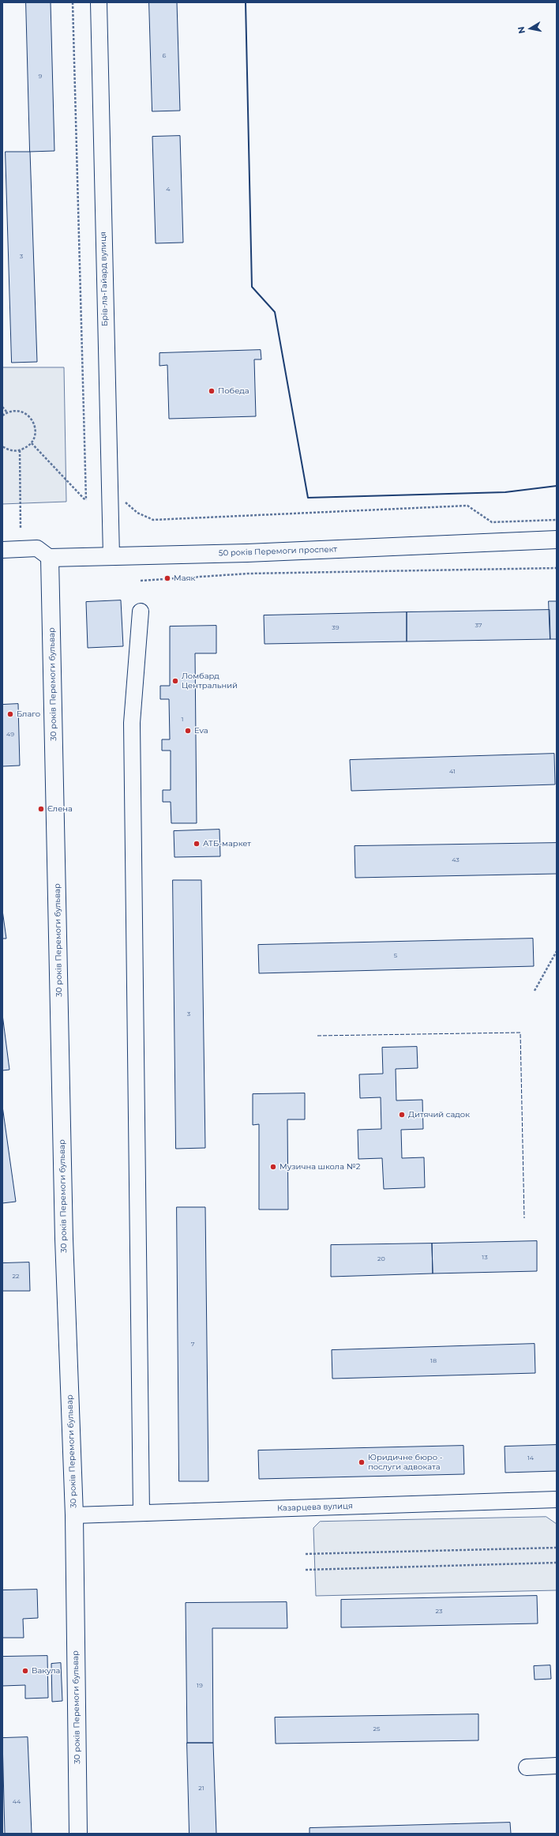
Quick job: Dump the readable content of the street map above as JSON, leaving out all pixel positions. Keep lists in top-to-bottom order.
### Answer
{
  "streets": {
    "main road": ["50 років Перемоги проспект", "30 років Перемоги бульвар"],
    "street": ["Брів-ла-Гайард вулиця", "Казарцева вулиця"]
  },
  "crossings": [
    ["Брів-ла-Гайард вулиця", "50 років Перемоги проспект"],
    ["50 років Перемоги проспект", "30 років Перемоги бульвар"],
    ["30 років Перемоги бульвар", "Казарцева вулиця"]
  ],
  "places": [
    "Победа",
    "Маяк",
    "Ломбард Центральний",
    "Благо",
    "Eva",
    "Єлена",
    "АТБ-маркет",
    "Дитячий садок",
    "Музична школа №2",
    "Юридичне бюро - послуги адвоката",
    "Вакула"
  ],
  "house_numbers": [
    "6",
    "9",
    "4",
    "3",
    "37",
    "39",
    "1",
    "49",
    "41",
    "43",
    "5",
    "3",
    "13",
    "20",
    "22",
    "7",
    "18",
    "14",
    "23",
    "19",
    "25",
    "21",
    "44"
  ],
  "north": "left"
}
